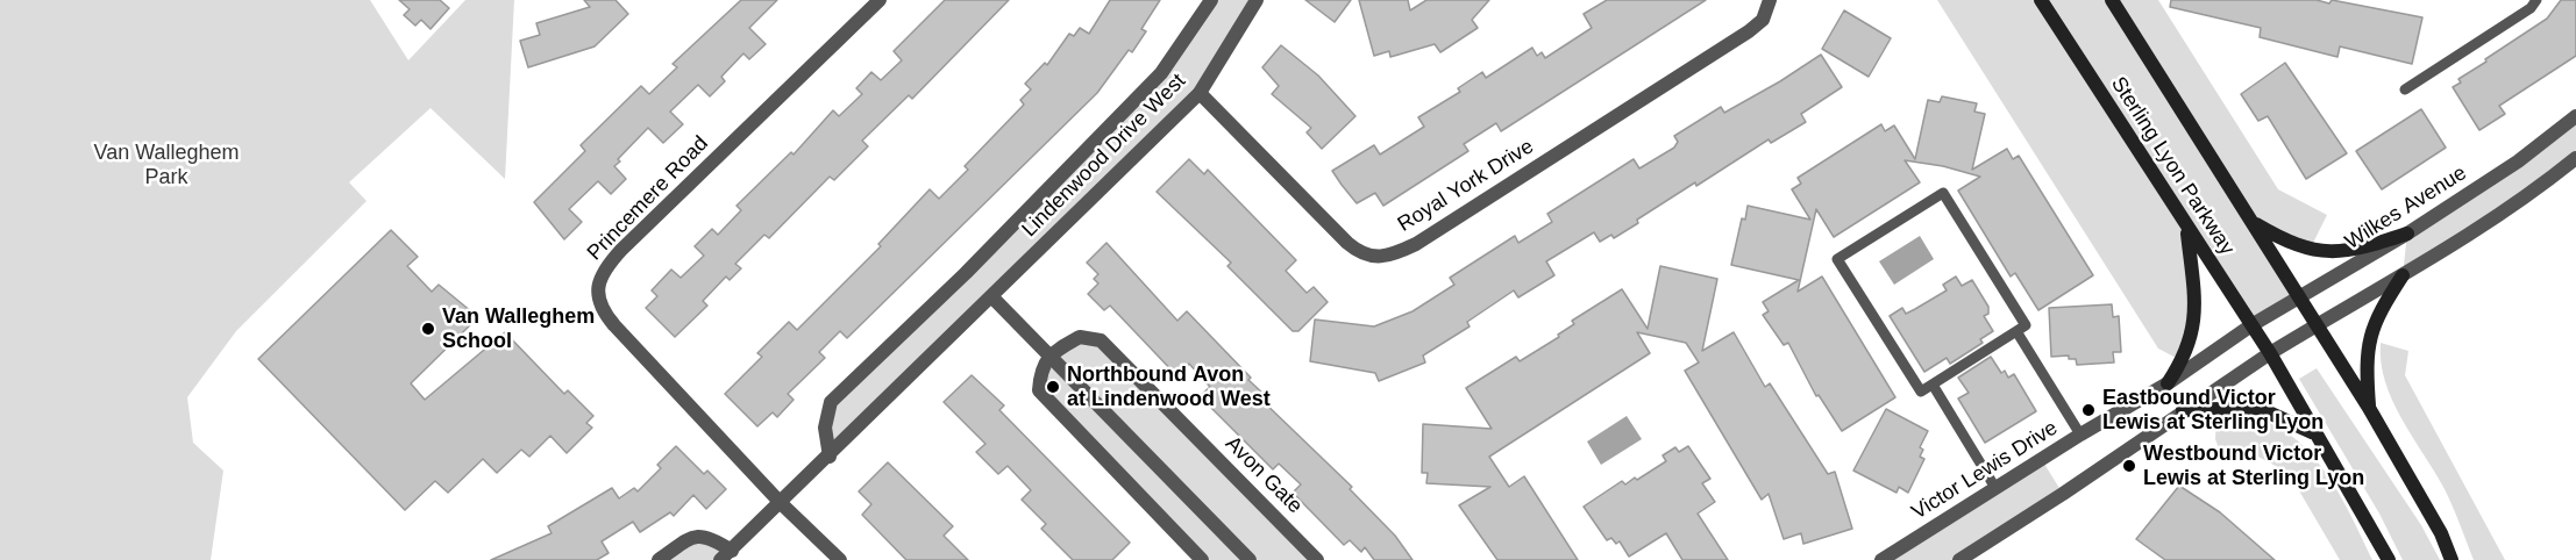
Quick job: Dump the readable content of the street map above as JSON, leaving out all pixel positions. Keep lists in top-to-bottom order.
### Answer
{
  "streets": {
    "main road": ["Sterling Lyon Parkway"],
    "street": [
      "Lindenwood Drive West",
      "Royal York Drive",
      "Princemere Road",
      "Wilkes Avenue",
      "Victor Lewis Drive",
      "Avon Gate"
    ]
  },
  "crossings": [
    ["Lindenwood Drive West", "Royal York Drive"],
    ["Lindenwood Drive West", "Princemere Road"],
    ["Sterling Lyon Parkway", "Wilkes Avenue"],
    ["Sterling Lyon Parkway", "Victor Lewis Drive"],
    ["Wilkes Avenue", "Victor Lewis Drive"]
  ],
  "parks": ["Van Walleghem Park"],
  "places": [
    "Van Walleghem School",
    "Northbound Avon at Lindenwood West",
    "Eastbound Victor Lewis at Sterling Lyon",
    "Westbound Victor Lewis at Sterling Lyon"
  ]
}
